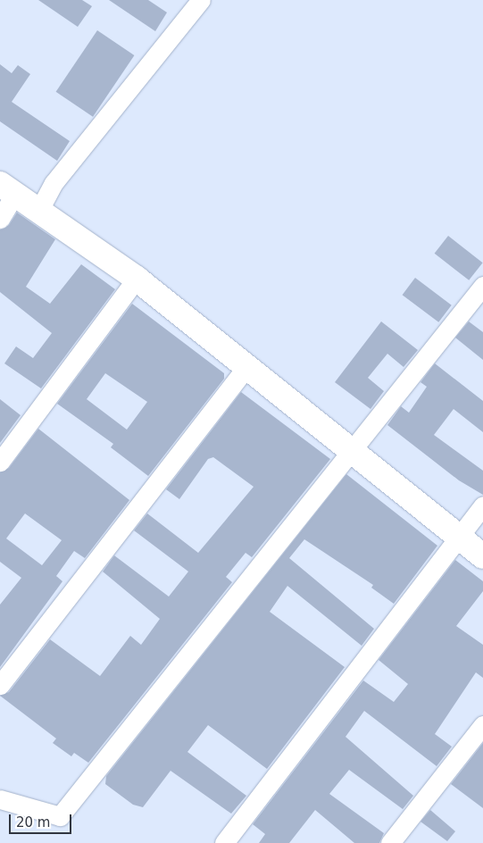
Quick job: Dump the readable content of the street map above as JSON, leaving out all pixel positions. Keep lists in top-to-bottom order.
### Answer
{
  "scale_bar": "20 m"
}
